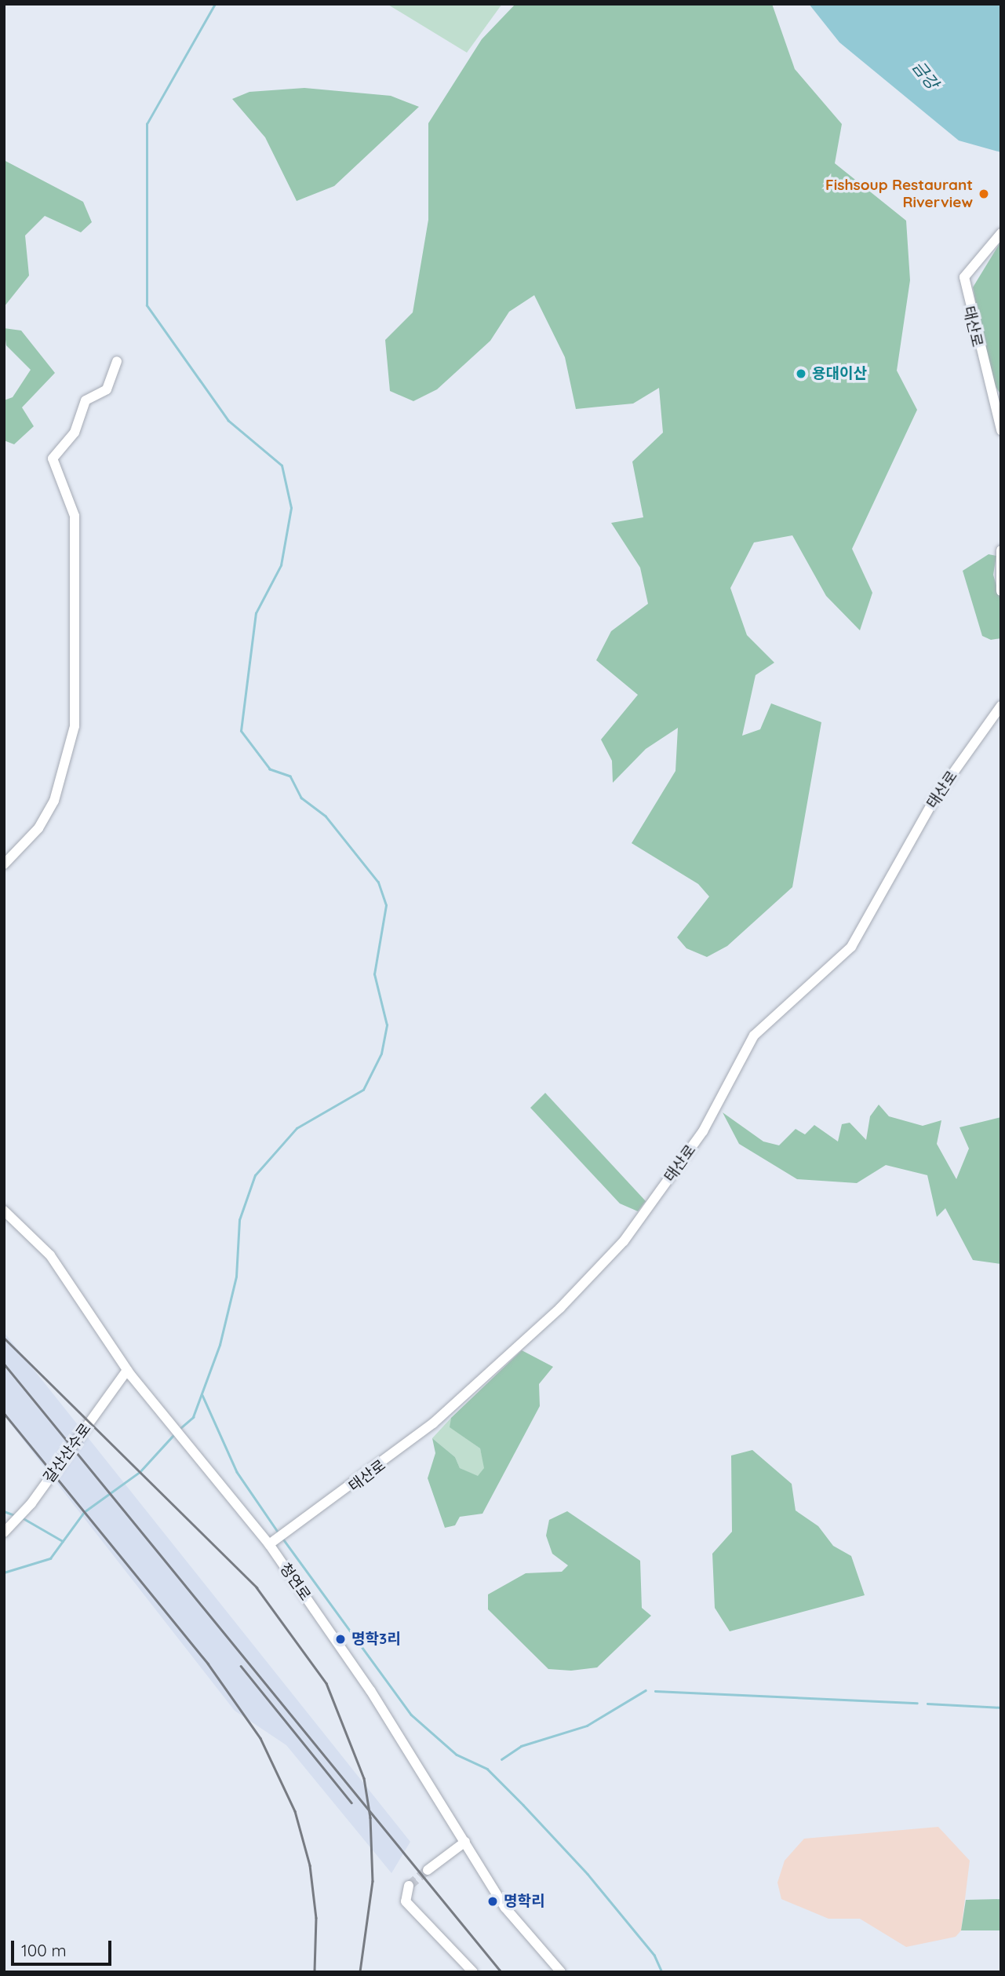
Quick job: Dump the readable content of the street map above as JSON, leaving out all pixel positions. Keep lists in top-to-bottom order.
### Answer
{
  "streets": {
    "street": ["태산로", "갈산산수로", "청연로"]
  },
  "crossings": [
    ["태산로", "청연로"],
    ["갈산산수로", "청연로"]
  ],
  "water": ["금강"],
  "places": [
    "Fishsoup Restaurant Riverview",
    "용대이산",
    "명학3리",
    "명학리"
  ],
  "scale_bar": "100 m"
}
